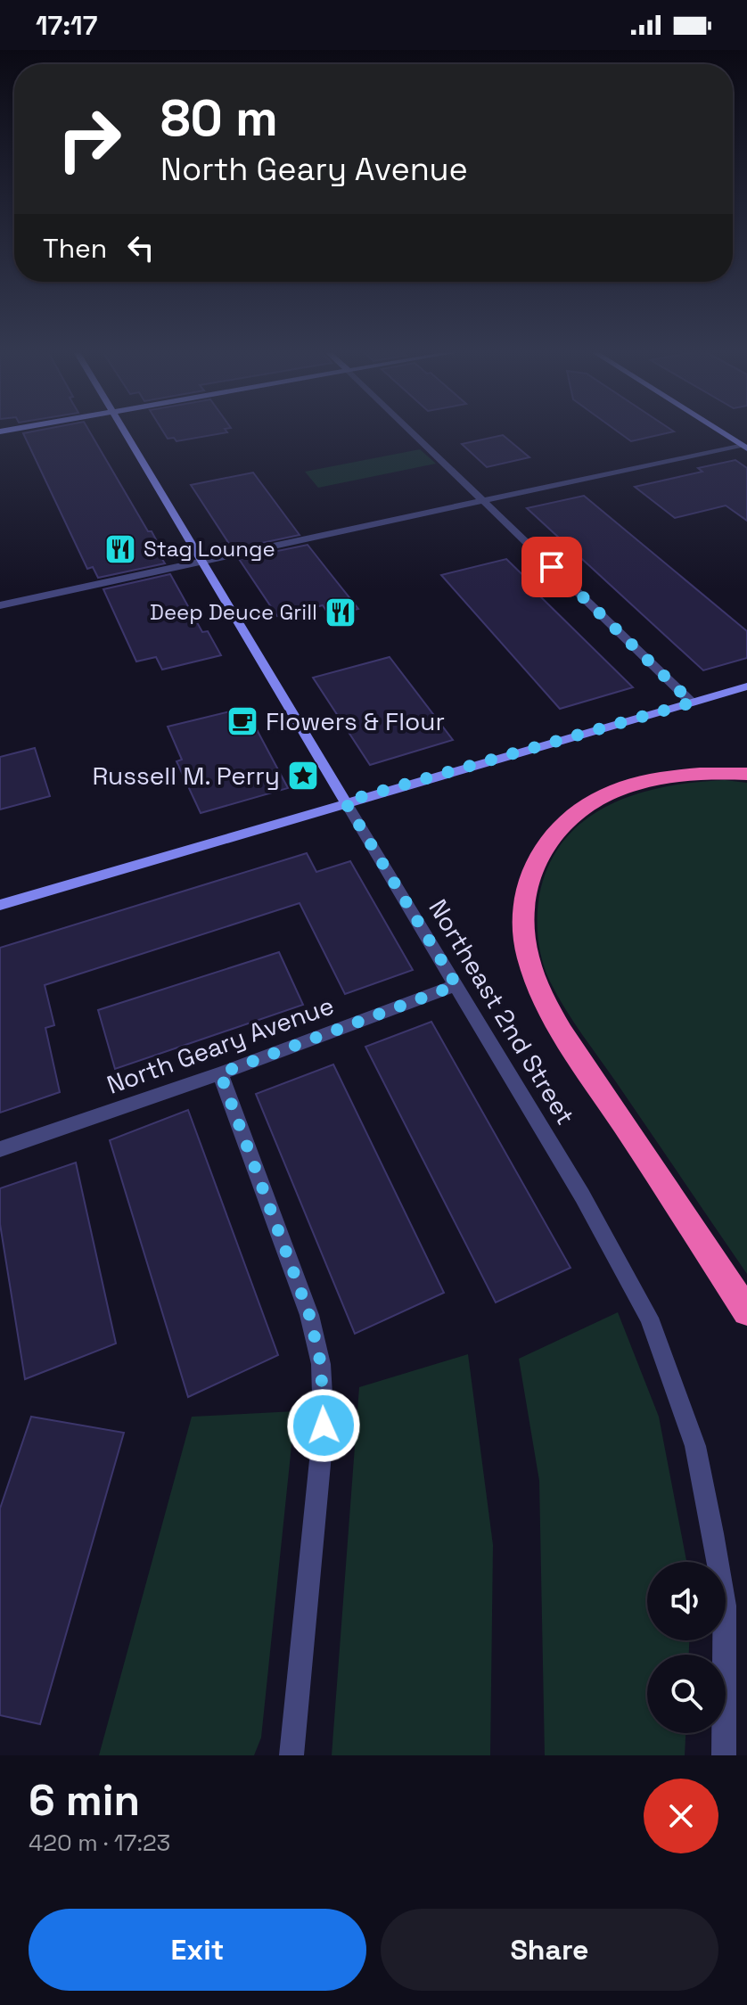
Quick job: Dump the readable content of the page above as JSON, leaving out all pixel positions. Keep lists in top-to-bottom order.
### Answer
{
  "streets": {
    "street": ["Northeast 2nd Street", "North Geary Avenue"]
  },
  "crossings": [
    ["Northeast 2nd Street", "North Geary Avenue"]
  ],
  "places": {
    "restaurant": ["Stag Lounge", "Deep Deuce Grill"],
    "cafe": ["Flowers & Flour"],
    "place": ["Russell M. Perry"]
  },
  "page": {
    "status": "17:17",
    "turn": ["80 m", "North Geary Avenue"],
    "then": "Then",
    "heading": ["6 min", "420 m · 17:23"],
    "buttons": ["Exit", "Share"]
  }
}
